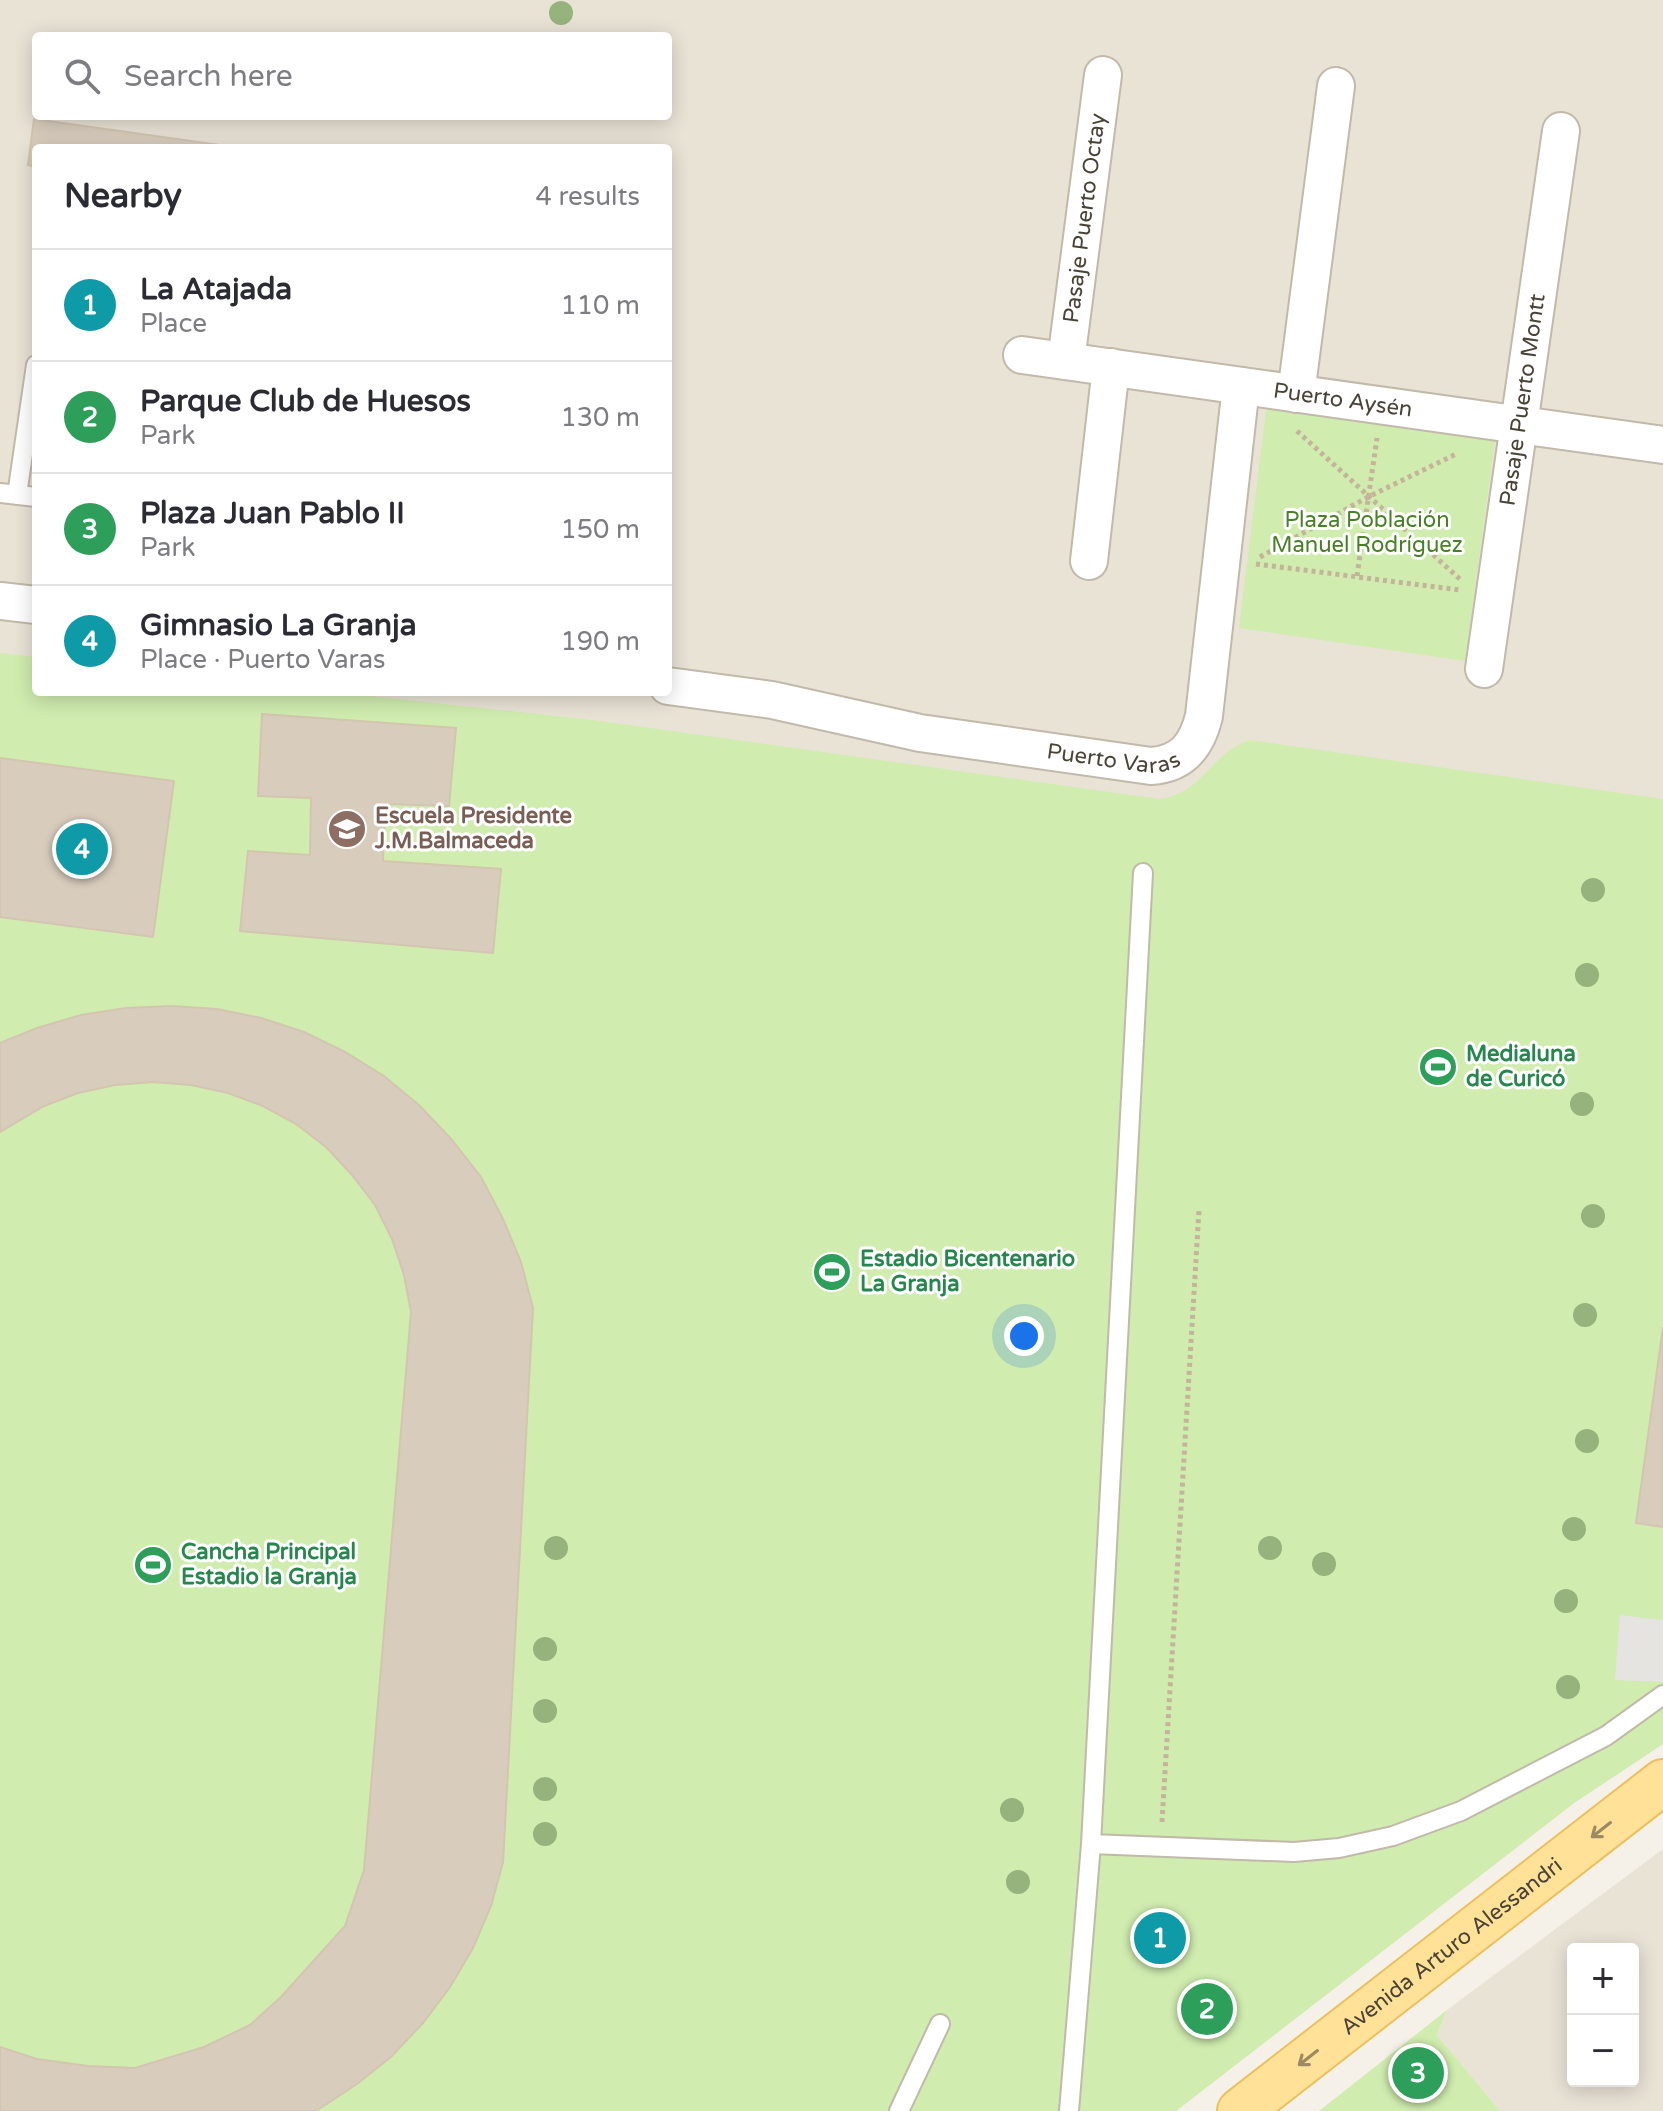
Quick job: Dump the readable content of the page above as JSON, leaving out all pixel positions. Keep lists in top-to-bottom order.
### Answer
{
  "streets": {
    "main road": ["Avenida Arturo Alessandri"],
    "street": [
      "Pasaje Puerto Octay",
      "Puerto Aysén",
      "Pasaje Puerto Montt",
      "Puerto Varas"
    ]
  },
  "crossings": [
    ["Pasaje Puerto Octay", "Puerto Aysén"],
    ["Puerto Aysén", "Pasaje Puerto Montt"],
    ["Puerto Aysén", "Puerto Varas"]
  ],
  "one_way": ["Avenida Arturo Alessandri"],
  "parks": ["Plaza Población Manuel Rodríguez"],
  "places": {
    "school or university": ["Escuela Presidente J.M.Balmaceda"],
    "sports": ["Medialuna de Curicó", "Estadio Bicentenario La Granja", "Cancha Principal Estadio la Granja"]
  },
  "page": {
    "search": "Search here",
    "heading": ["Nearby", "4 results"],
    "list": [
      {
        "mark": "1",
        "name": "La Atajada",
        "note": "Place",
        "value": "110 m"
      },
      {
        "mark": "2",
        "name": "Parque Club de Huesos",
        "note": "Park",
        "value": "130 m"
      },
      {
        "mark": "3",
        "name": "Plaza Juan Pablo II",
        "note": "Park",
        "value": "150 m"
      },
      {
        "mark": "4",
        "name": "Gimnasio La Granja",
        "note": "Place · Puerto Varas",
        "value": "190 m"
      }
    ],
    "pins": [
      "4",
      "1",
      "2",
      "3"
    ],
    "map_buttons": ["+", "−"]
  }
}
